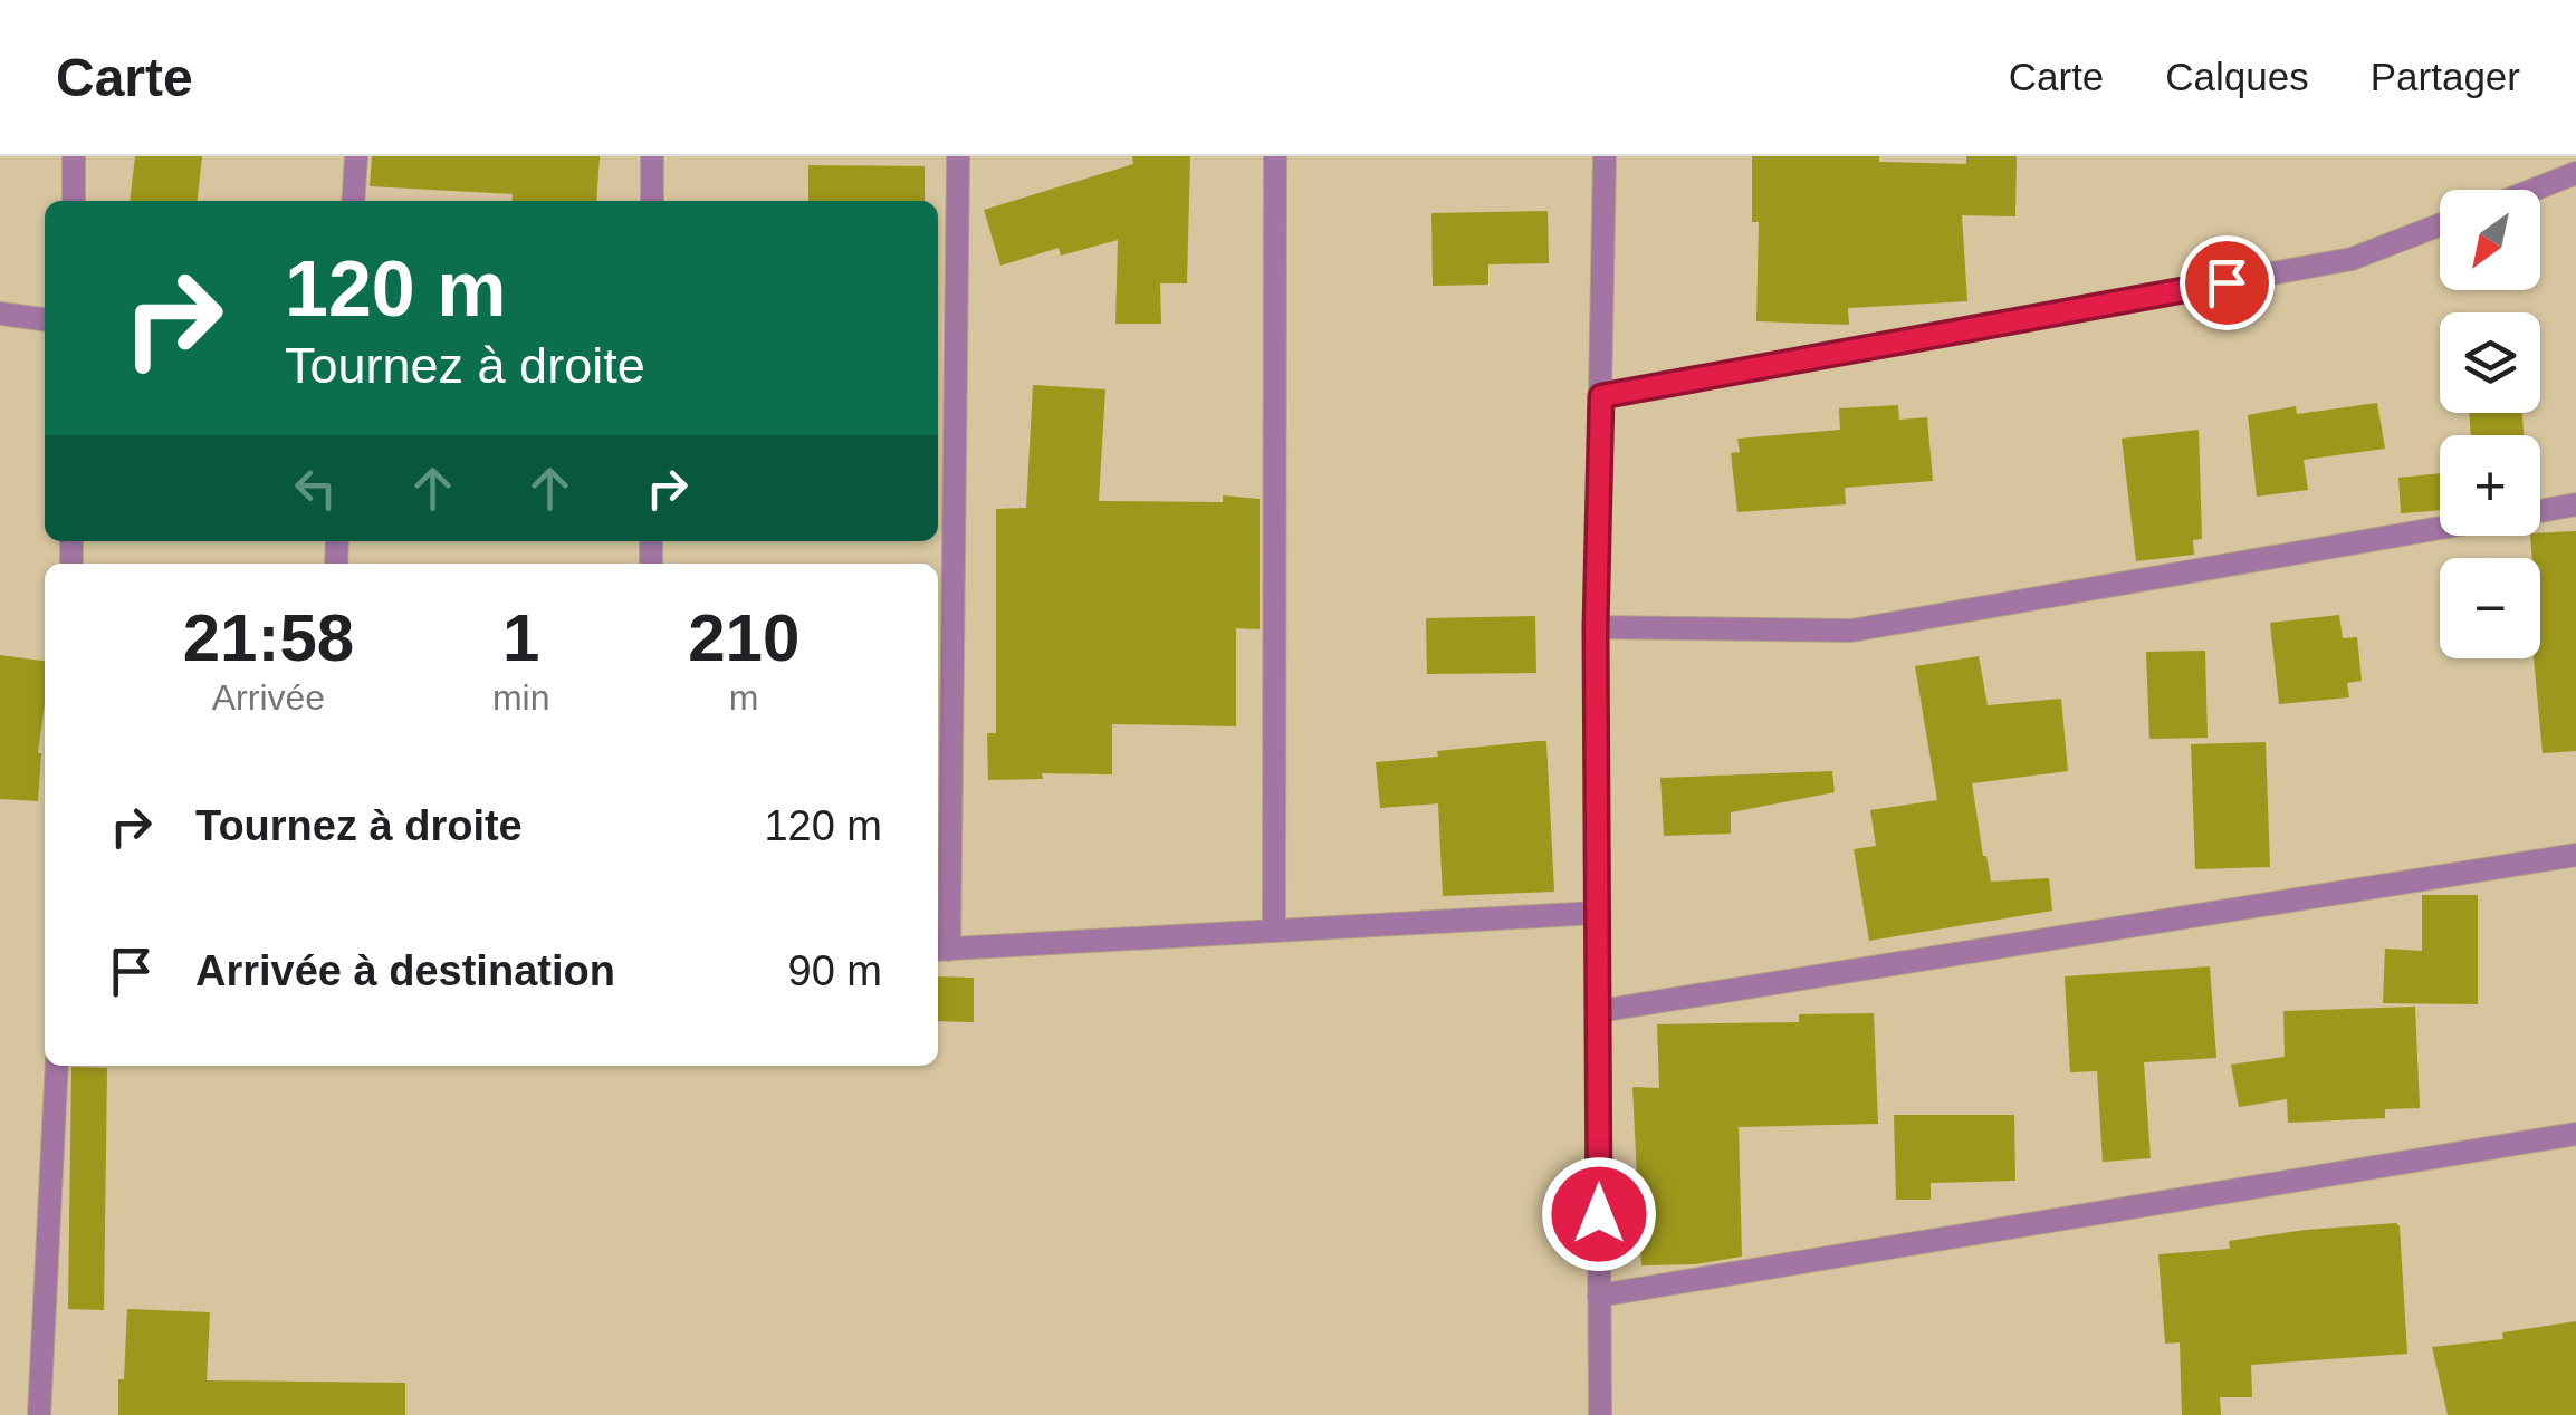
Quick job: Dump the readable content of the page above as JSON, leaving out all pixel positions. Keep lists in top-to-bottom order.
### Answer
{
  "north": "bottom left",
  "page": {
    "header": "Carte",
    "nav": ["Carte", "Calques", "Partager"],
    "map_buttons": ["+", "−"],
    "turn": ["120 m", "Tournez à droite"],
    "eta": [
      "21:58",
      "Arrivée",
      "1",
      "min",
      "210",
      "m"
    ],
    "list": [
      {
        "name": "Tournez à droite",
        "value": "120 m"
      },
      {
        "name": "Arrivée à destination",
        "value": "90 m"
      }
    ]
  }
}
